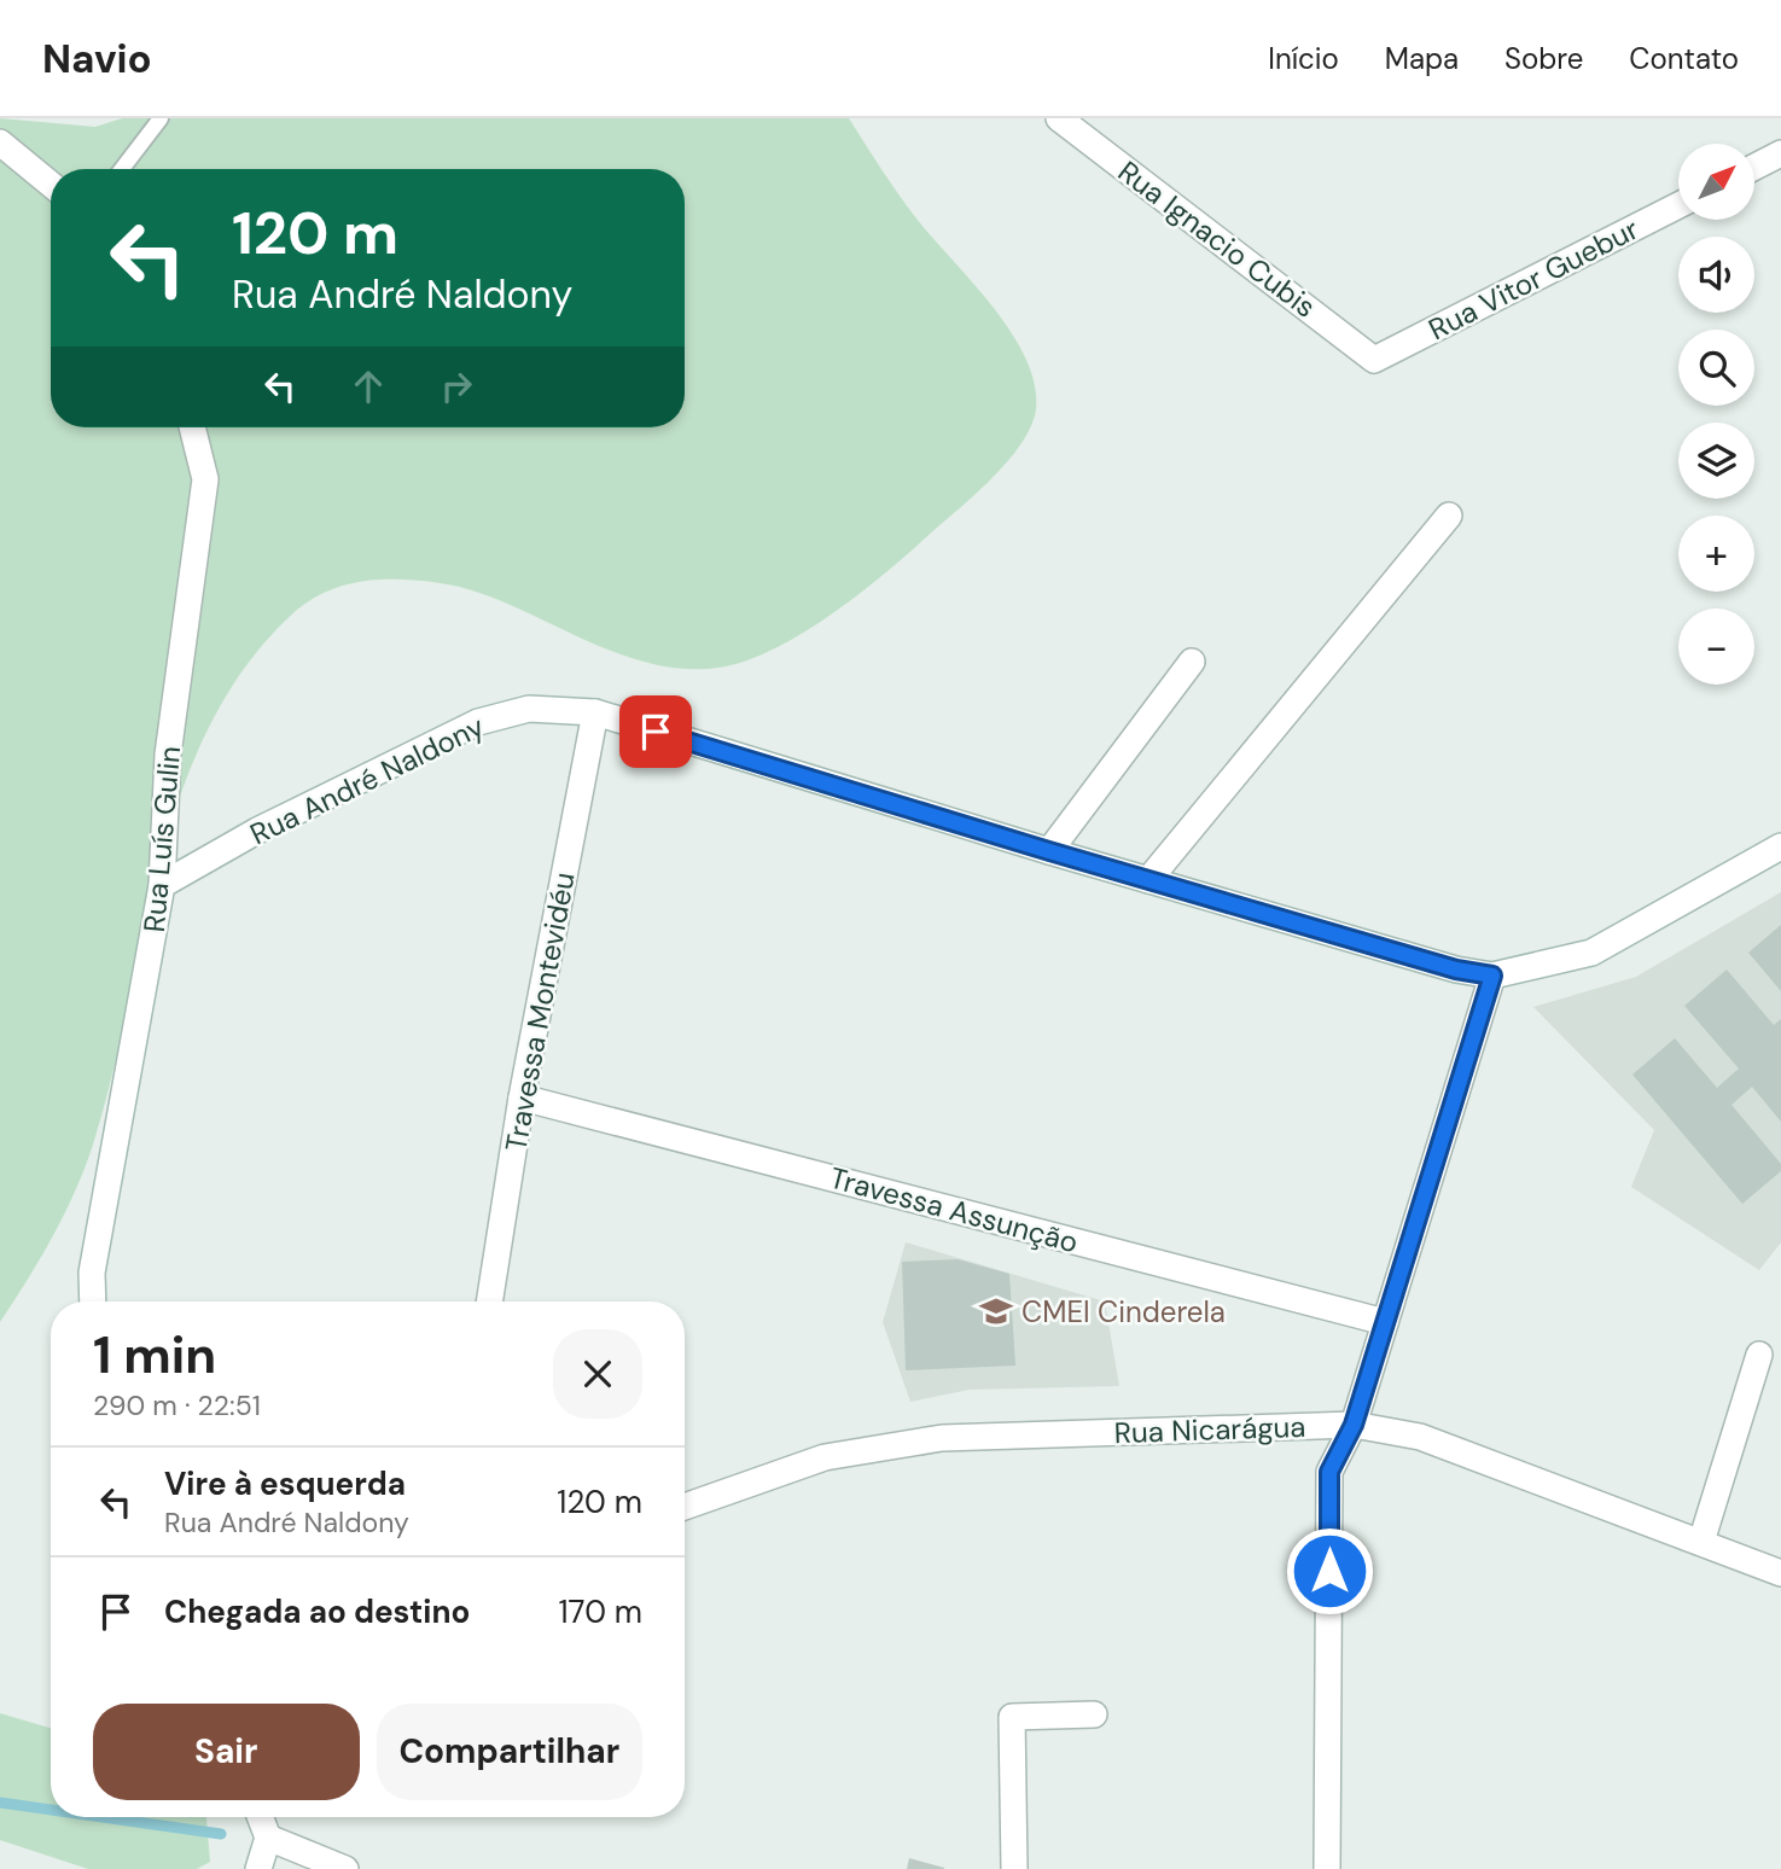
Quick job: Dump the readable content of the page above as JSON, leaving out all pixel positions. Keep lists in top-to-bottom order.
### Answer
{
  "streets": {
    "street": [
      "Rua Ignacio Cubis",
      "Rua Vitor Guebur",
      "Rua André Naldony",
      "Rua Luís Gulin",
      "Travessa Montevidéu",
      "Travessa Assunção",
      "Rua Nicarágua"
    ]
  },
  "crossings": [
    ["Rua Ignacio Cubis", "Rua Vitor Guebur"],
    ["Rua André Naldony", "Rua Luís Gulin"],
    ["Rua André Naldony", "Travessa Montevidéu"],
    ["Travessa Montevidéu", "Travessa Assunção"]
  ],
  "places": {
    "school or university": ["CMEI Cinderela"]
  },
  "north": "top right",
  "page": {
    "header": "Navio",
    "nav": [
      "Início",
      "Mapa",
      "Sobre",
      "Contato"
    ],
    "map_buttons": ["+", "−"],
    "turn": ["120 m", "Rua André Naldony"],
    "heading": ["1 min", "290 m · 22:51"],
    "list": [
      {
        "name": "Vire à esquerda",
        "note": "Rua André Naldony",
        "value": "120 m"
      },
      {
        "name": "Chegada ao destino",
        "value": "170 m"
      }
    ],
    "buttons": ["Sair", "Compartilhar"]
  }
}
